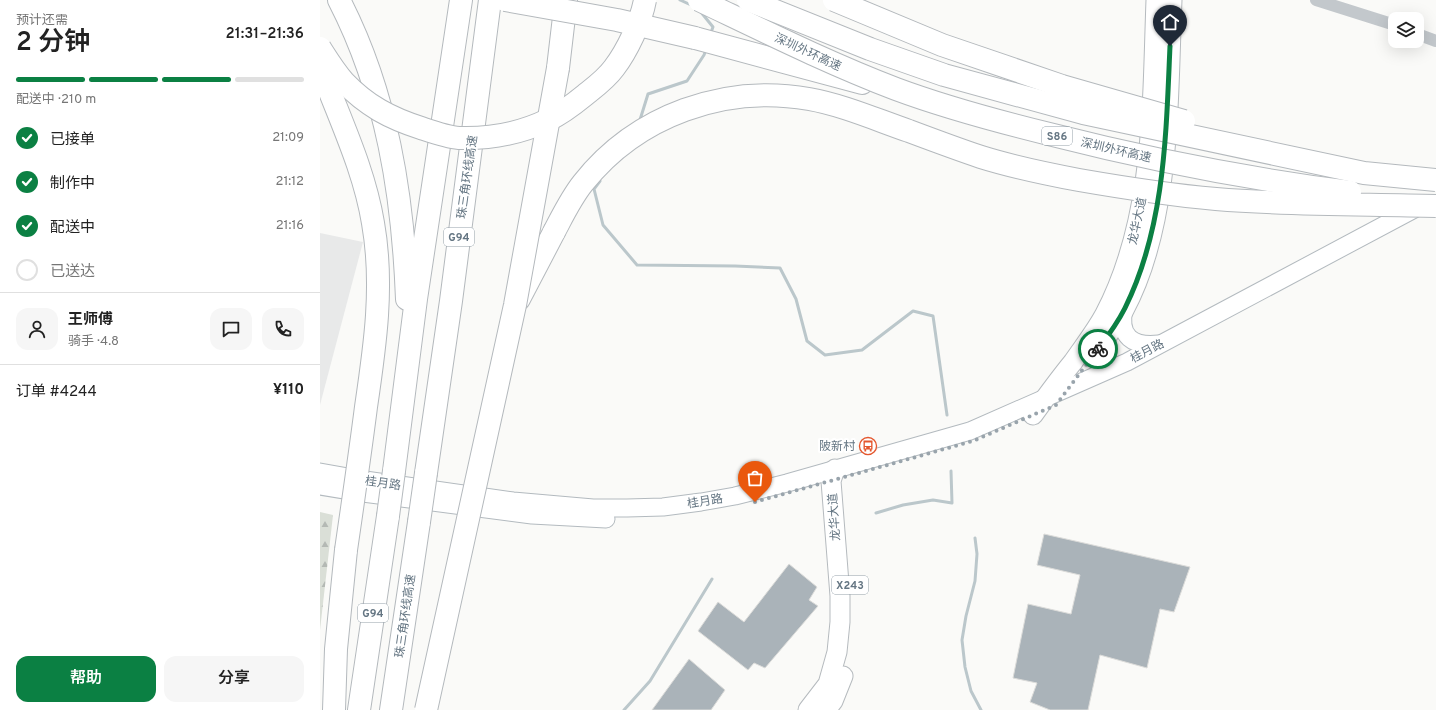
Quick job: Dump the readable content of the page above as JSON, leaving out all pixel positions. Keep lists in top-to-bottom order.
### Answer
{
  "streets": {
    "highway": [
      "深圳外环高速",
      "S86",
      "珠三角环线高速",
      "G94"
    ],
    "main road": ["龙华大道", "桂月路", "X243"]
  },
  "crossings": [
    ["龙华大道", "桂月路"]
  ],
  "places": {
    "bus stop": ["陂新村"]
  },
  "page": {
    "heading": ["2 分钟", "预计还需", "21:31–21:36"],
    "panel": [
      "王师傅",
      "骑手 · 4.8",
      "订单 #4244",
      "¥110"
    ],
    "bar": "配送中 · 210 m",
    "list": [
      ["已接单", "21:09"],
      ["制作中", "21:12"],
      ["配送中", "21:16"],
      "已送达"
    ],
    "buttons": ["帮助", "分享"]
  }
}
